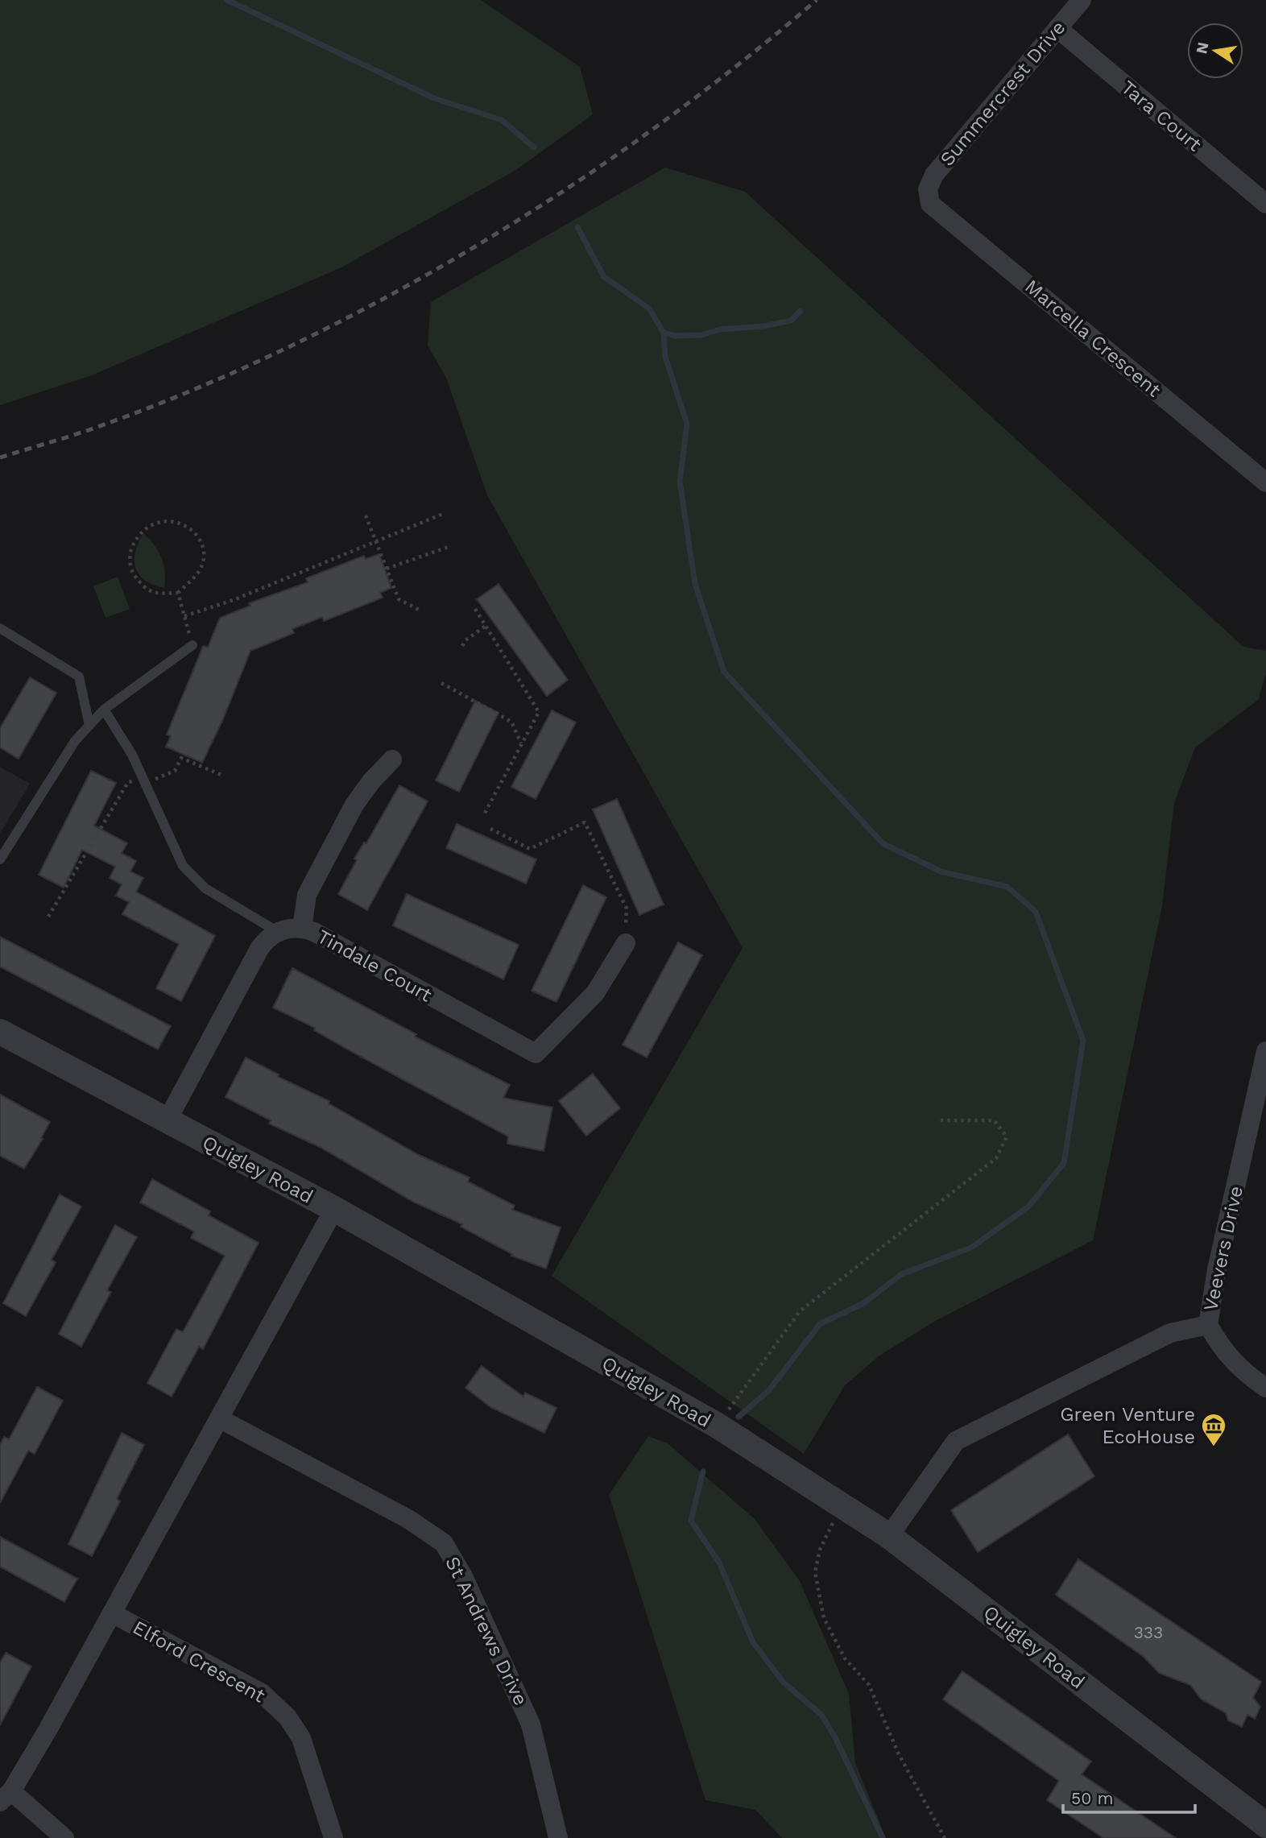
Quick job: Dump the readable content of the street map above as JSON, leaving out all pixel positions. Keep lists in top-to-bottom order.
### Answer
{
  "streets": {
    "street": [
      "Summercrest Drive",
      "Tara Court",
      "Marcella Crescent",
      "Tindale Court",
      "Quigley Road",
      "Veevers Drive",
      "St Andrews Drive",
      "Elford Crescent"
    ]
  },
  "crossings": [
    ["Summercrest Drive", "Tara Court"],
    ["Summercrest Drive", "Marcella Crescent"],
    ["Quigley Road", "Veevers Drive"]
  ],
  "places": {
    "museum": ["Green Venture EcoHouse"]
  },
  "house_numbers": ["333"],
  "scale_bar": "50 m",
  "north": "left"
}
